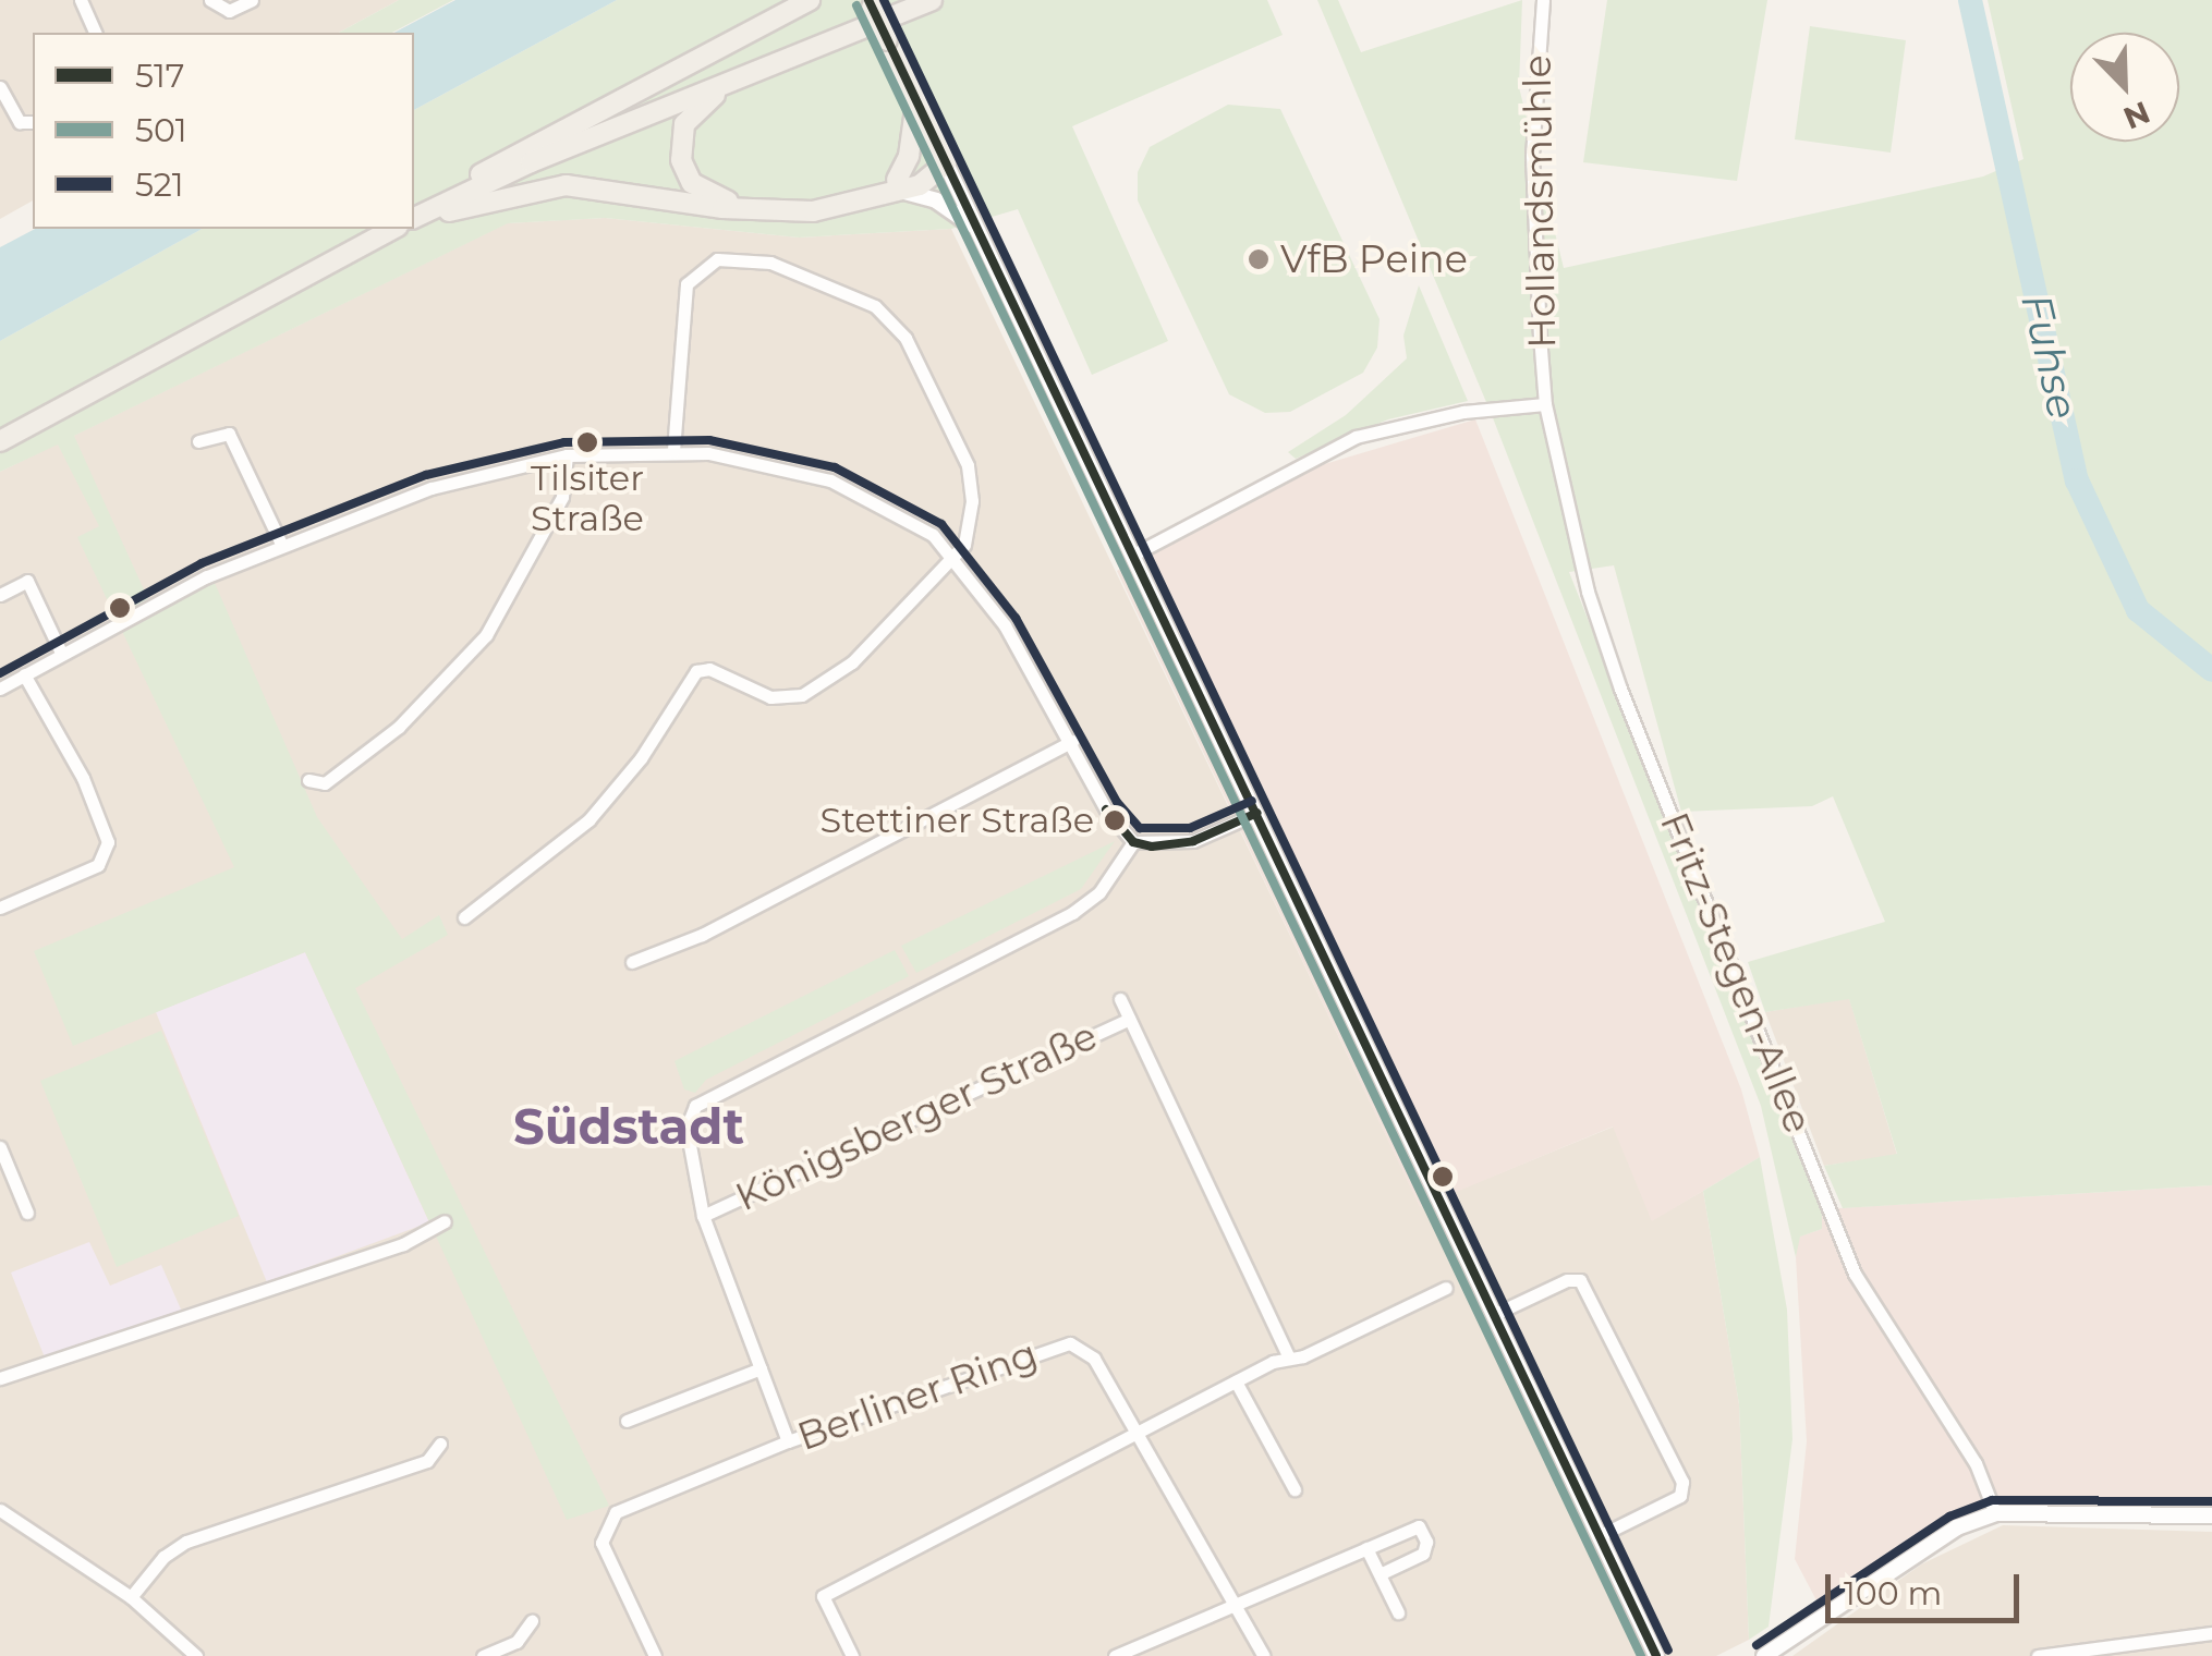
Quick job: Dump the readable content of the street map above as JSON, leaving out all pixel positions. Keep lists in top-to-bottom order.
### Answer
{
  "streets": {
    "street": [
      "Hollandsmühle",
      "Fritz-Stegen-Allee",
      "Königsberger Straße",
      "Berliner Ring"
    ]
  },
  "crossings": [
    ["Hollandsmühle", "Fritz-Stegen-Allee"]
  ],
  "districts": ["Südstadt"],
  "water": ["Fuhse"],
  "places": ["VfB Peine", "Tilsiter Straße", "Stettiner Straße"],
  "lines": ["transit line 517", "transit line 521", "transit line 501"],
  "legend": ["517", "501", "521"],
  "scale_bar": "100 m",
  "north": "bottom right"
}
